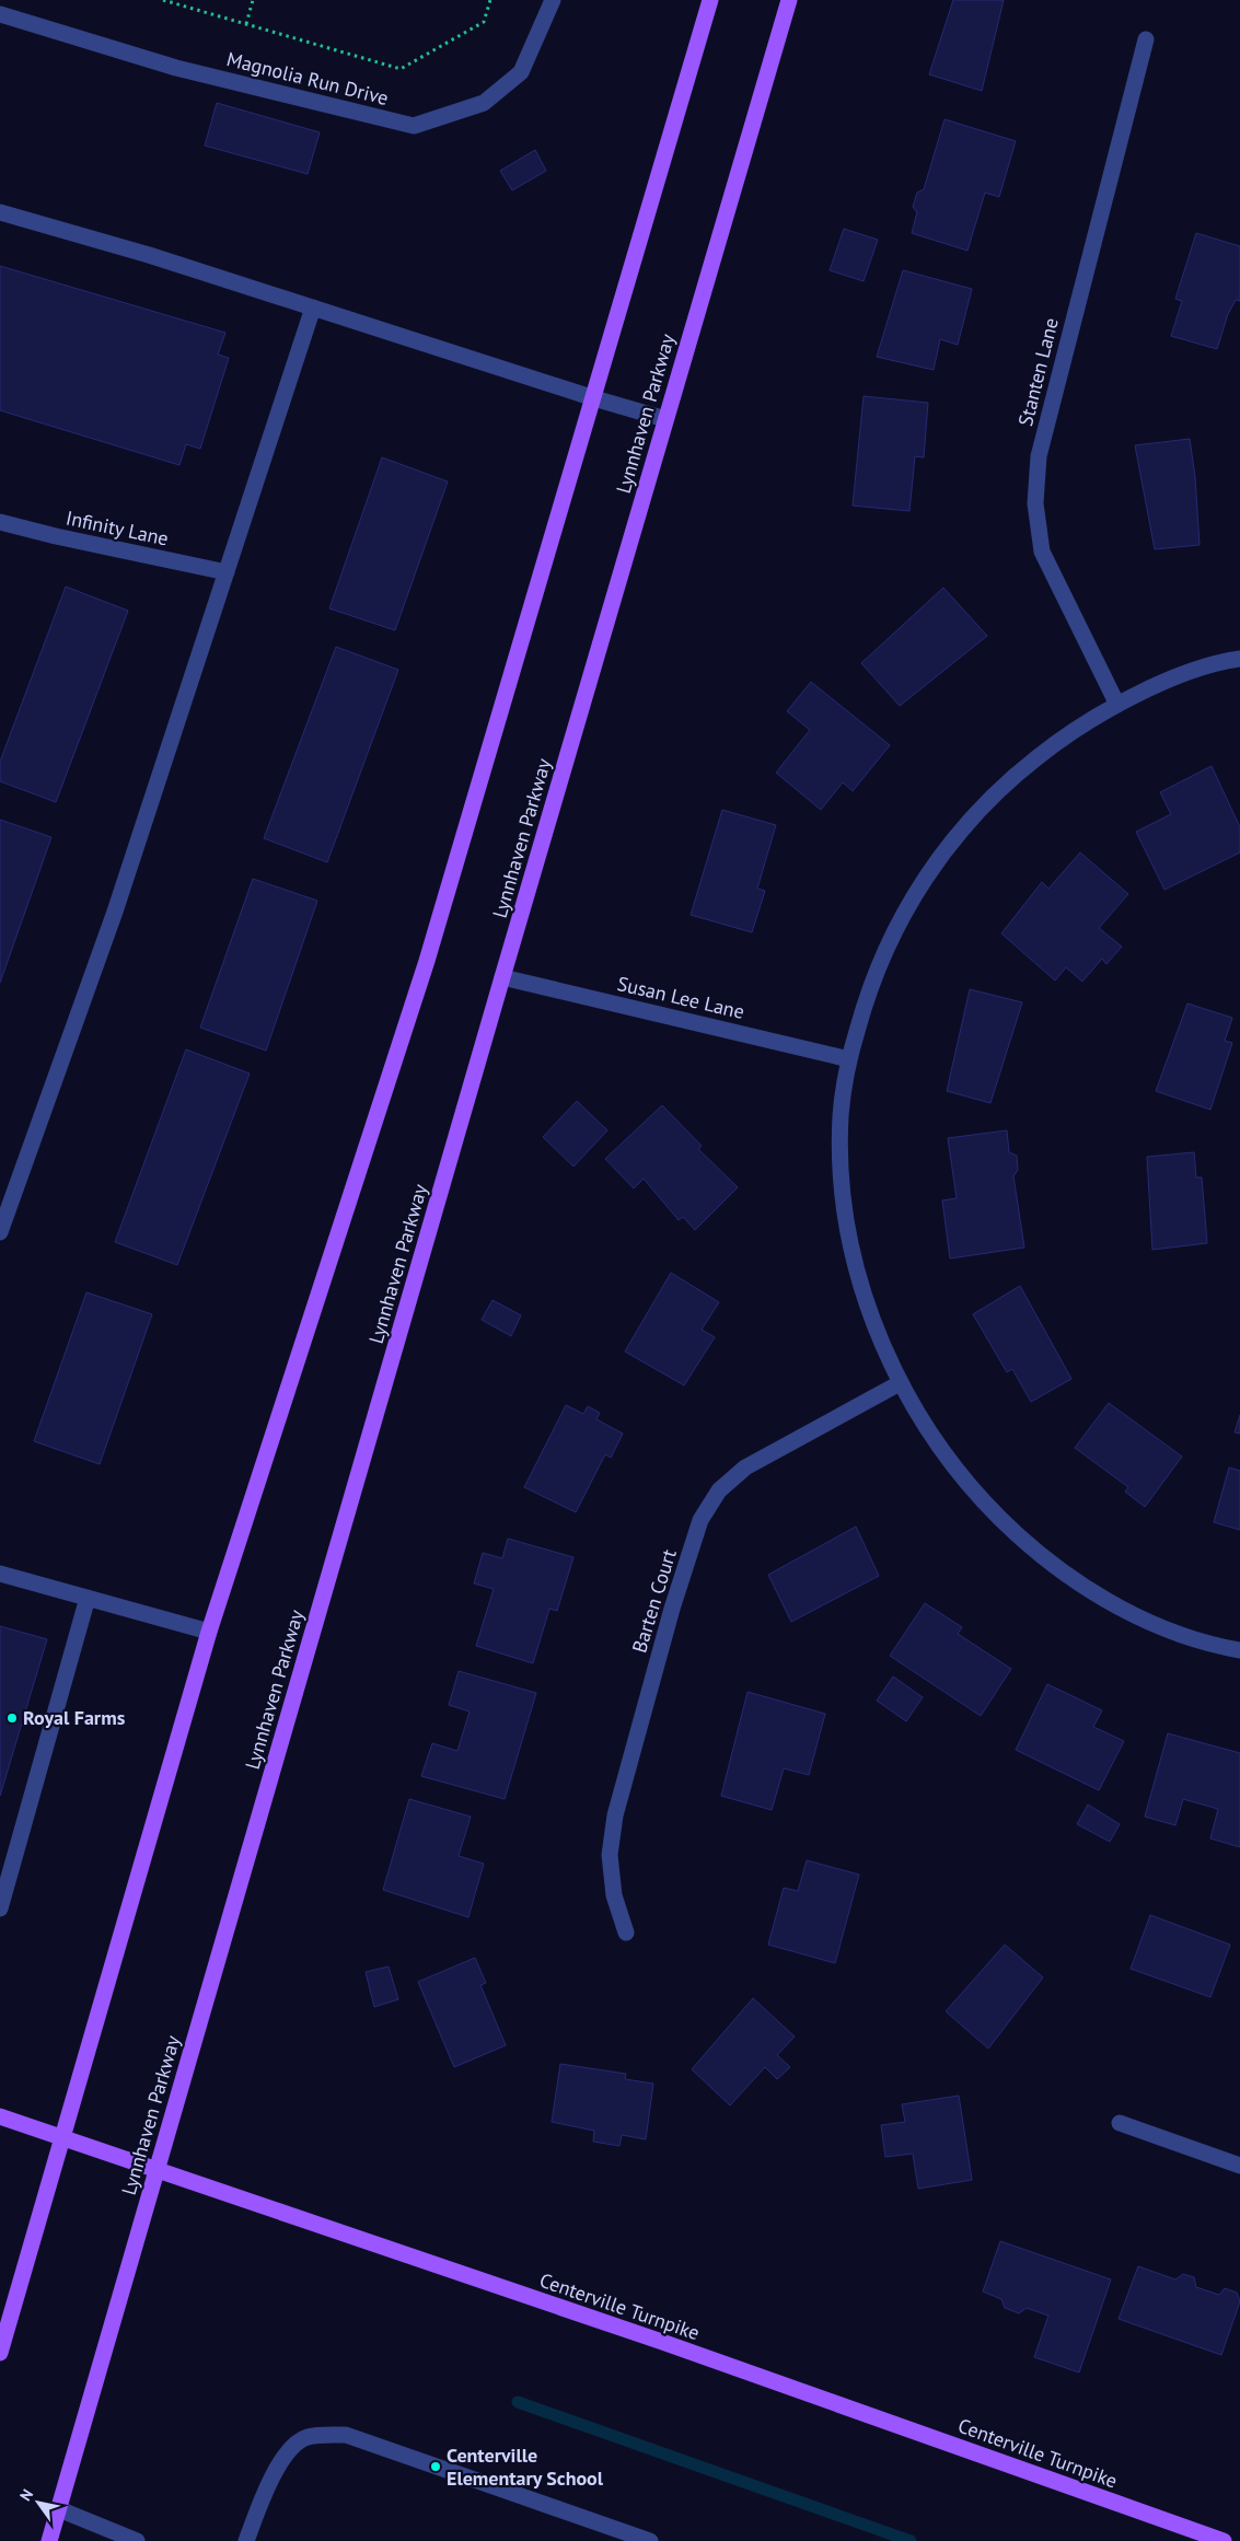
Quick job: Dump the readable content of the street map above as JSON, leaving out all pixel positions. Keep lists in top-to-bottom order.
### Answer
{
  "streets": {
    "main road": ["Lynnhaven Parkway", "Centerville Turnpike"],
    "street": [
      "Magnolia Run Drive",
      "Stanten Lane",
      "Infinity Lane",
      "Susan Lee Lane",
      "Barten Court"
    ]
  },
  "crossings": [
    ["Lynnhaven Parkway", "Susan Lee Lane"],
    ["Lynnhaven Parkway", "Centerville Turnpike"]
  ],
  "places": ["Royal Farms", "Centerville Elementary School"],
  "north": "top left"
}
